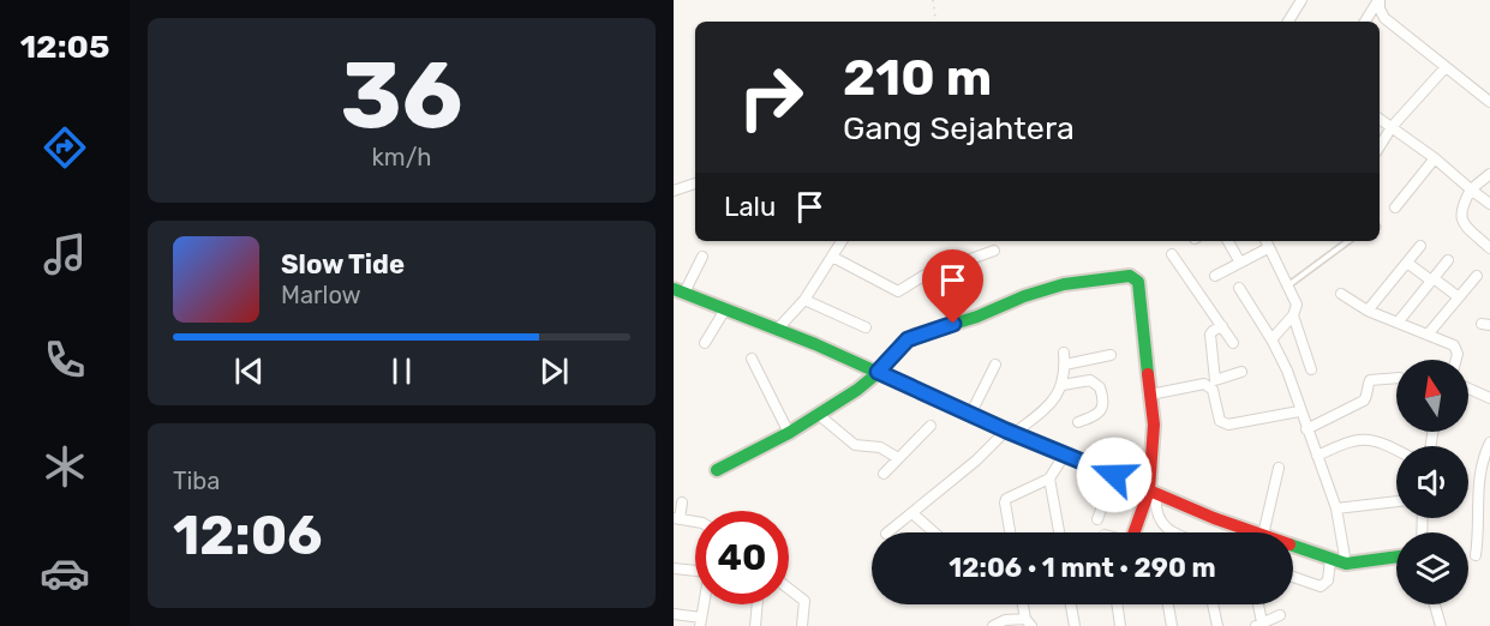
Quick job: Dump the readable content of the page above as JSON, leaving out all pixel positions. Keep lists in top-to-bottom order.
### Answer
{
  "north": "top",
  "page": {
    "tabs": "12:05",
    "tile": [
      ["36", "km/h"],
      ["Tiba", "12:06"]
    ],
    "turn": ["210 m", "Gang Sejahtera"],
    "then": "Lalu",
    "song": ["Slow Tide", "Marlow"],
    "limit": "40",
    "trip": "12:06 · 1 mnt · 290 m"
  }
}
